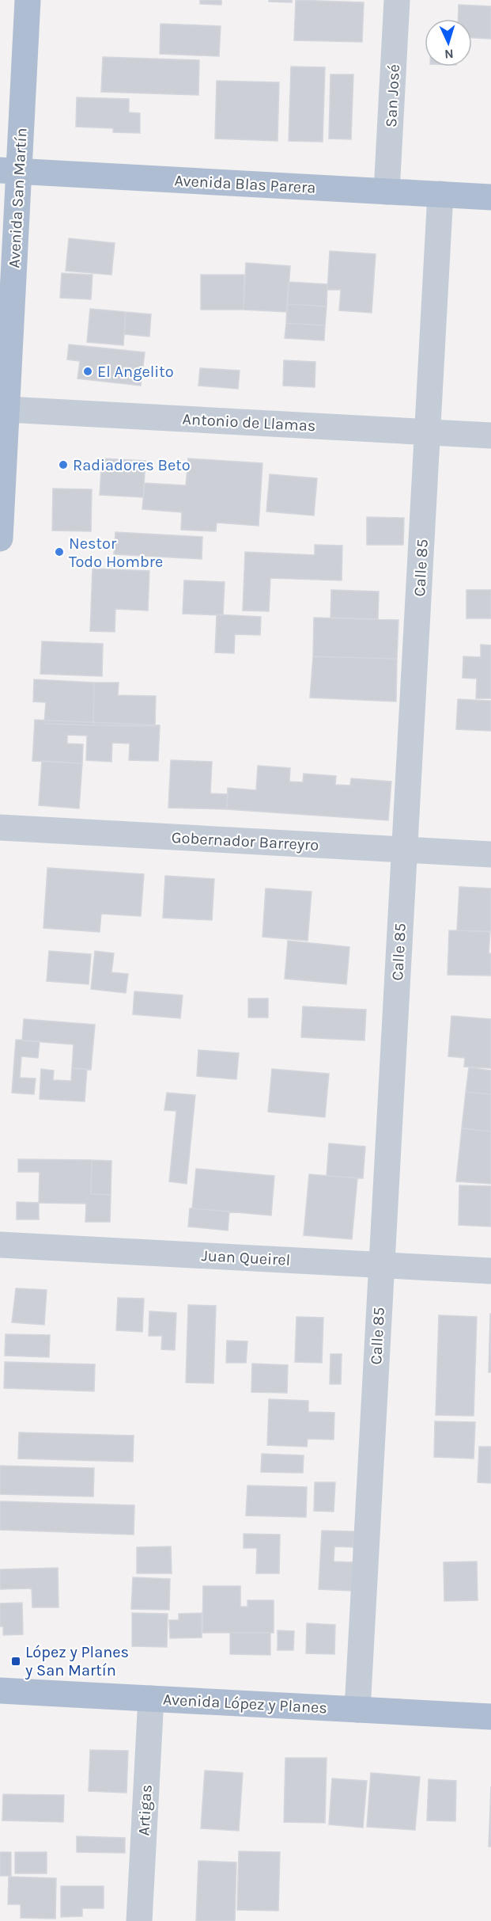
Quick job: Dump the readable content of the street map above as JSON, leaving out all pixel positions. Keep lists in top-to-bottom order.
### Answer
{
  "streets": {
    "main road": ["Avenida Blas Parera", "Avenida San Martín", "Avenida López y Planes"],
    "street": [
      "San José",
      "Antonio de Llamas",
      "Calle 85",
      "Gobernador Barreyro",
      "Juan Queirel",
      "Artigas"
    ]
  },
  "crossings": [
    ["San José", "Avenida Blas Parera"],
    ["Avenida Blas Parera", "Avenida San Martín"],
    ["Avenida Blas Parera", "Calle 85"],
    ["Avenida San Martín", "Antonio de Llamas"],
    ["Antonio de Llamas", "Calle 85"],
    ["Calle 85", "Gobernador Barreyro"],
    ["Calle 85", "Juan Queirel"],
    ["Calle 85", "Avenida López y Planes"],
    ["Avenida López y Planes", "Artigas"]
  ],
  "places": {
    "other": ["El Angelito", "Radiadores Beto", "Nestor Todo Hombre"],
    "transit": ["López y Planes y San Martín"]
  },
  "north": "bottom"
}
